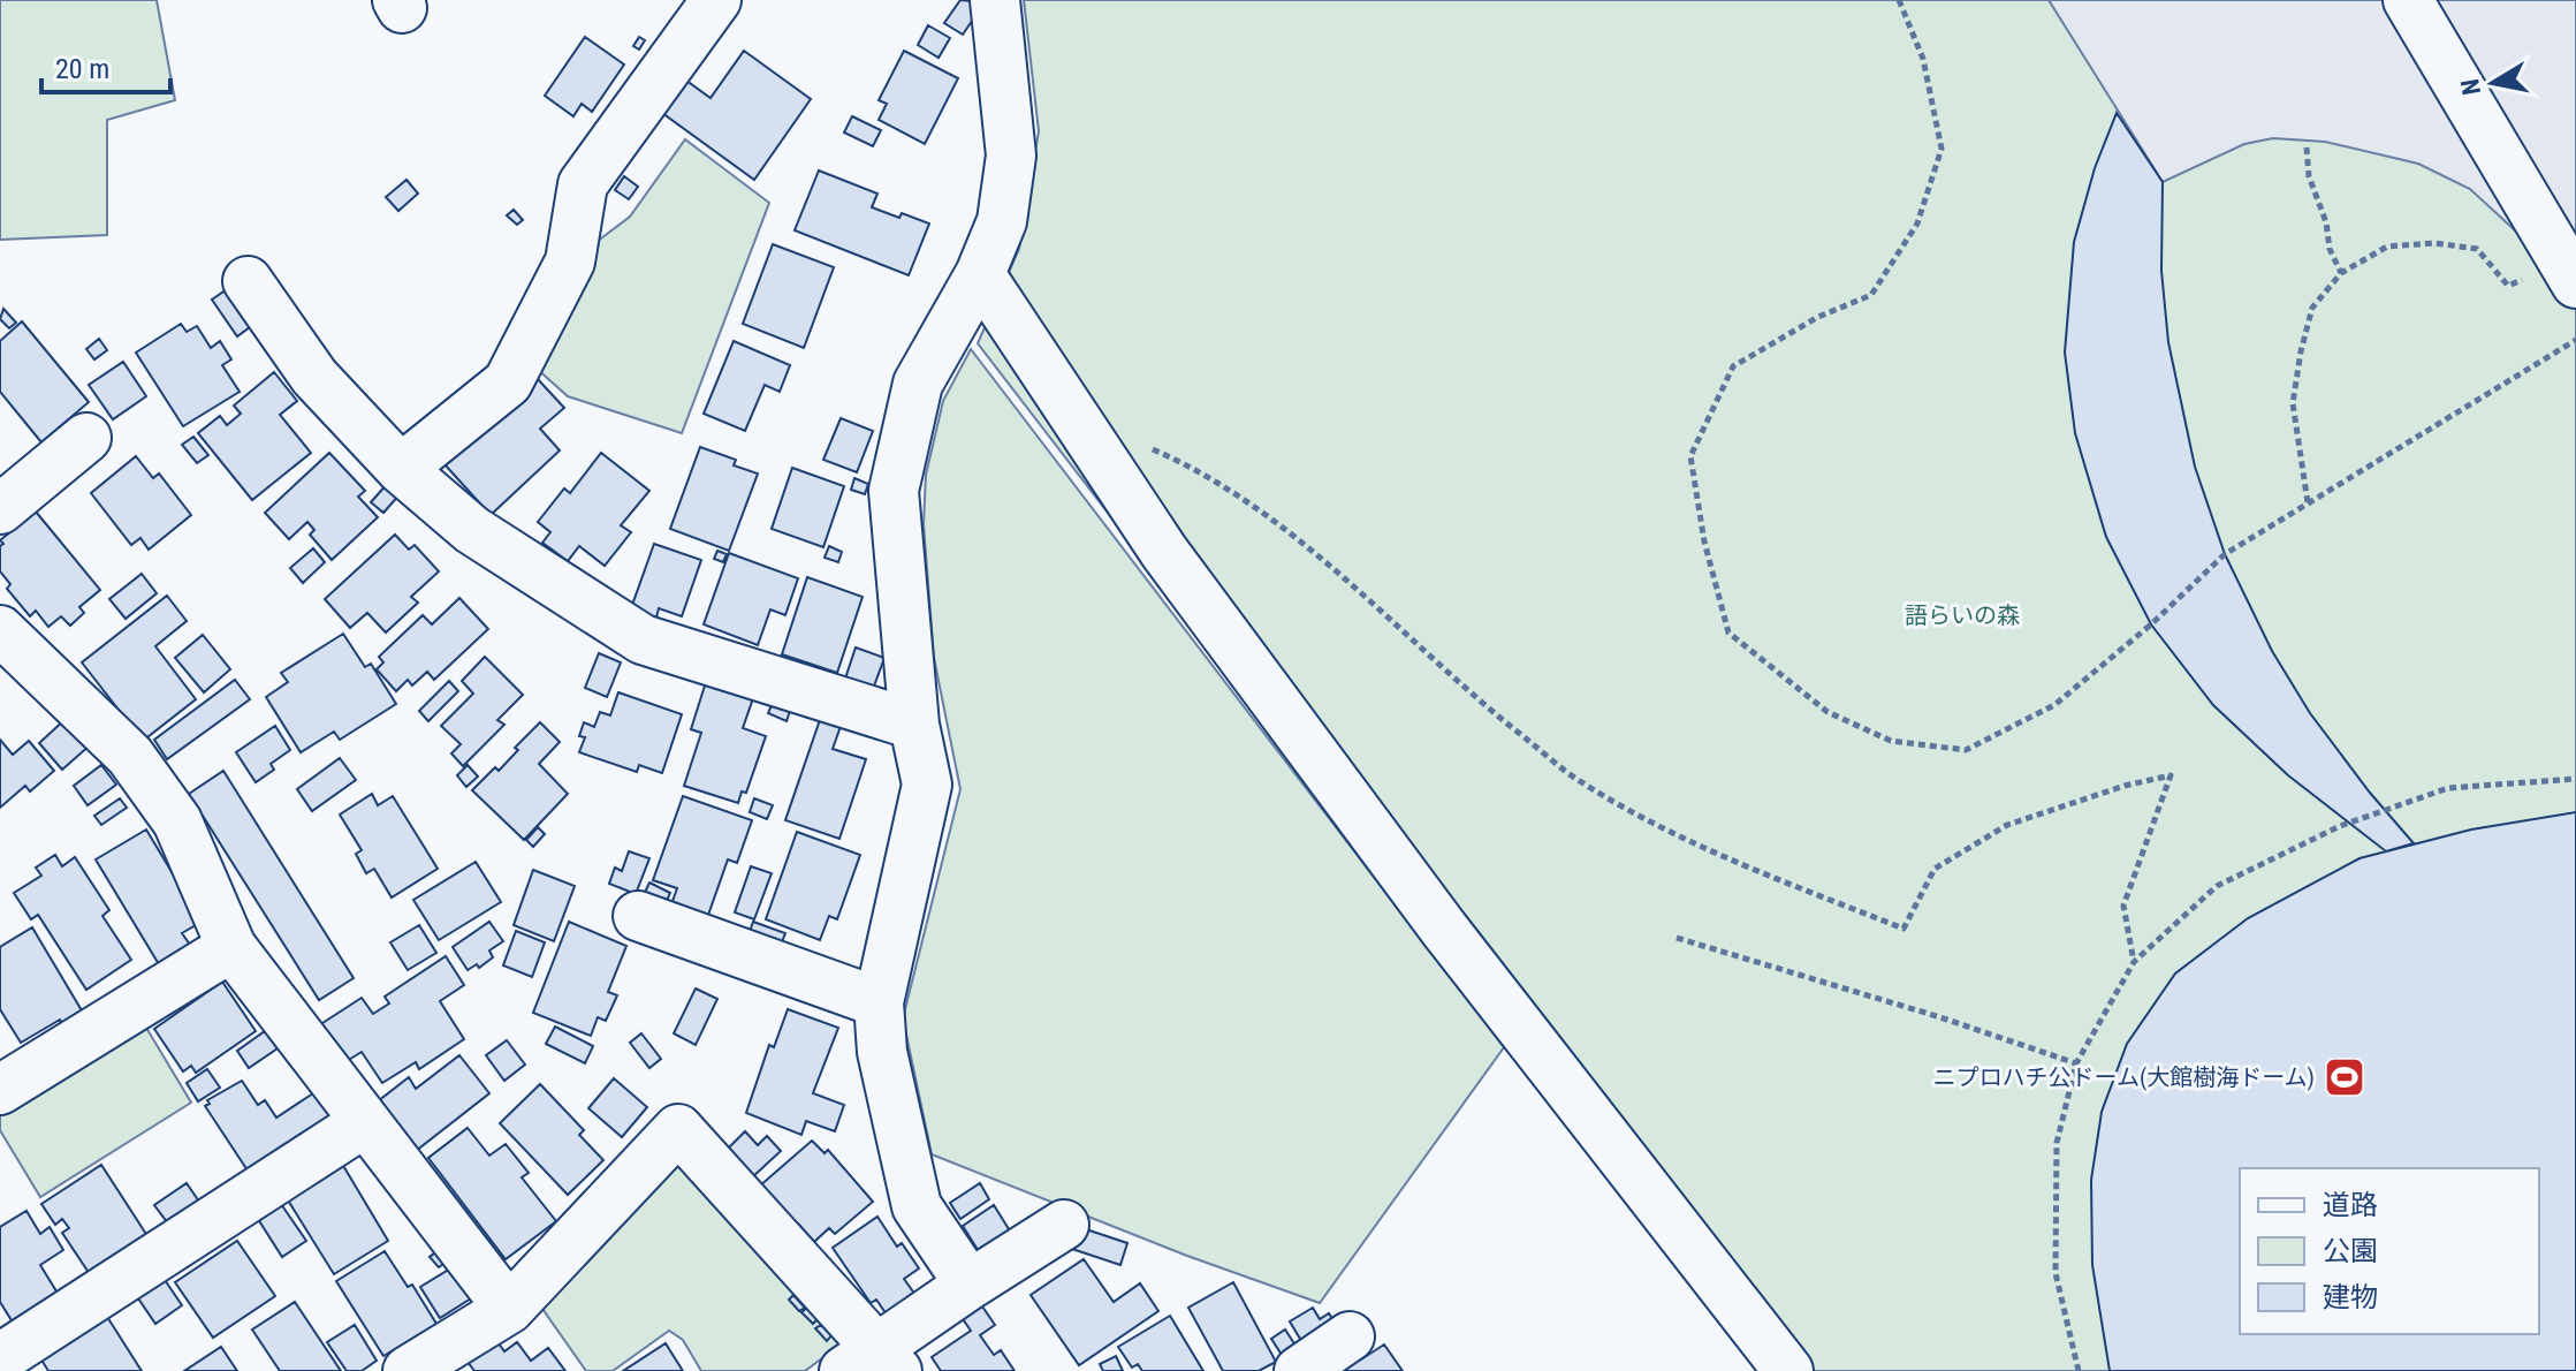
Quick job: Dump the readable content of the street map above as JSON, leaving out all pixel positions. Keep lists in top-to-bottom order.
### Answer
{
  "parks": ["語らいの森"],
  "places": {
    "sports": ["ニプロハチ公ドーム(大館樹海ドーム)"]
  },
  "legend": ["道路", "公園", "建物"],
  "scale_bar": "20 m",
  "north": "left"
}
